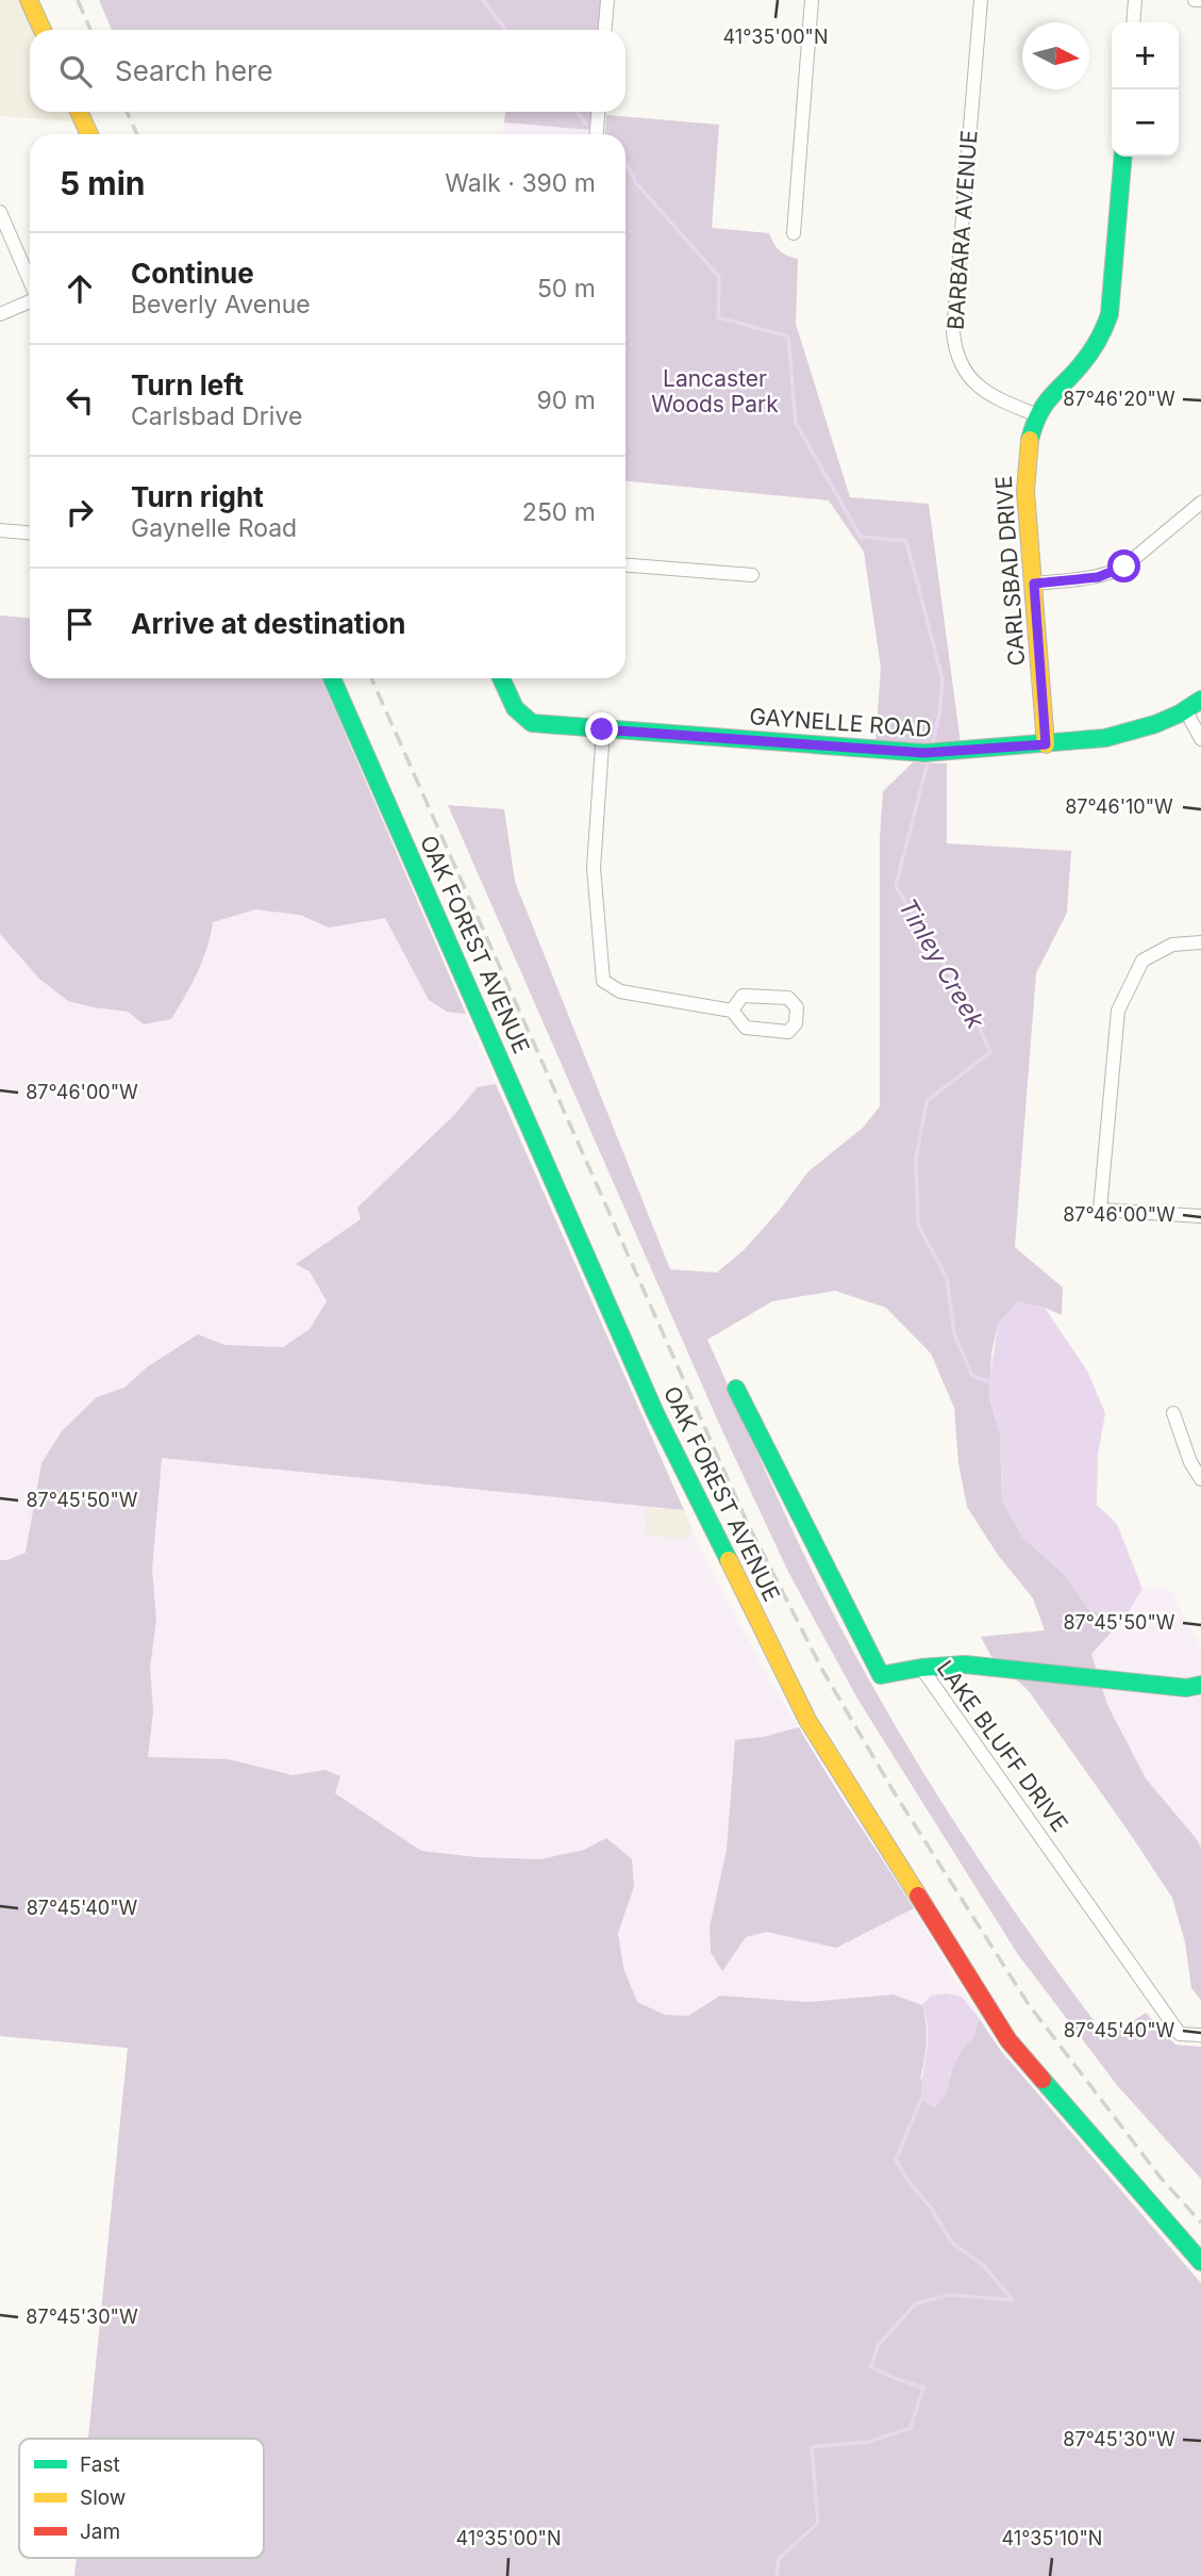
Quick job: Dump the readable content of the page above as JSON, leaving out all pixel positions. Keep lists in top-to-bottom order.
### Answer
{
  "streets": {
    "street": [
      "BARBARA AVENUE",
      "CARLSBAD DRIVE",
      "GAYNELLE ROAD",
      "OAK FOREST AVENUE",
      "LAKE BLUFF DRIVE"
    ]
  },
  "crossings": [
    ["BARBARA AVENUE", "CARLSBAD DRIVE"],
    ["CARLSBAD DRIVE", "GAYNELLE ROAD"]
  ],
  "water": ["Tinley Creek"],
  "parks": ["Lancaster Woods Park"],
  "legend": ["Fast", "Slow", "Jam"],
  "north": "right",
  "page": {
    "map_buttons": ["+", "−"],
    "search": "Search here",
    "heading": ["5 min", "Walk · 390 m"],
    "list": [
      ["Continue", "Beverly Avenue", "50 m"],
      ["Turn left", "Carlsbad Drive", "90 m"],
      ["Turn right", "Gaynelle Road", "250 m"],
      "Arrive at destination"
    ]
  },
  "coordinates": [
    "41°35'00\"N",
    "87°46'20\"W",
    "87°46'10\"W",
    "87°46'00\"W",
    "87°45'50\"W",
    "87°45'40\"W",
    "87°45'30\"W",
    "41°35'10\"N"
  ]
}
